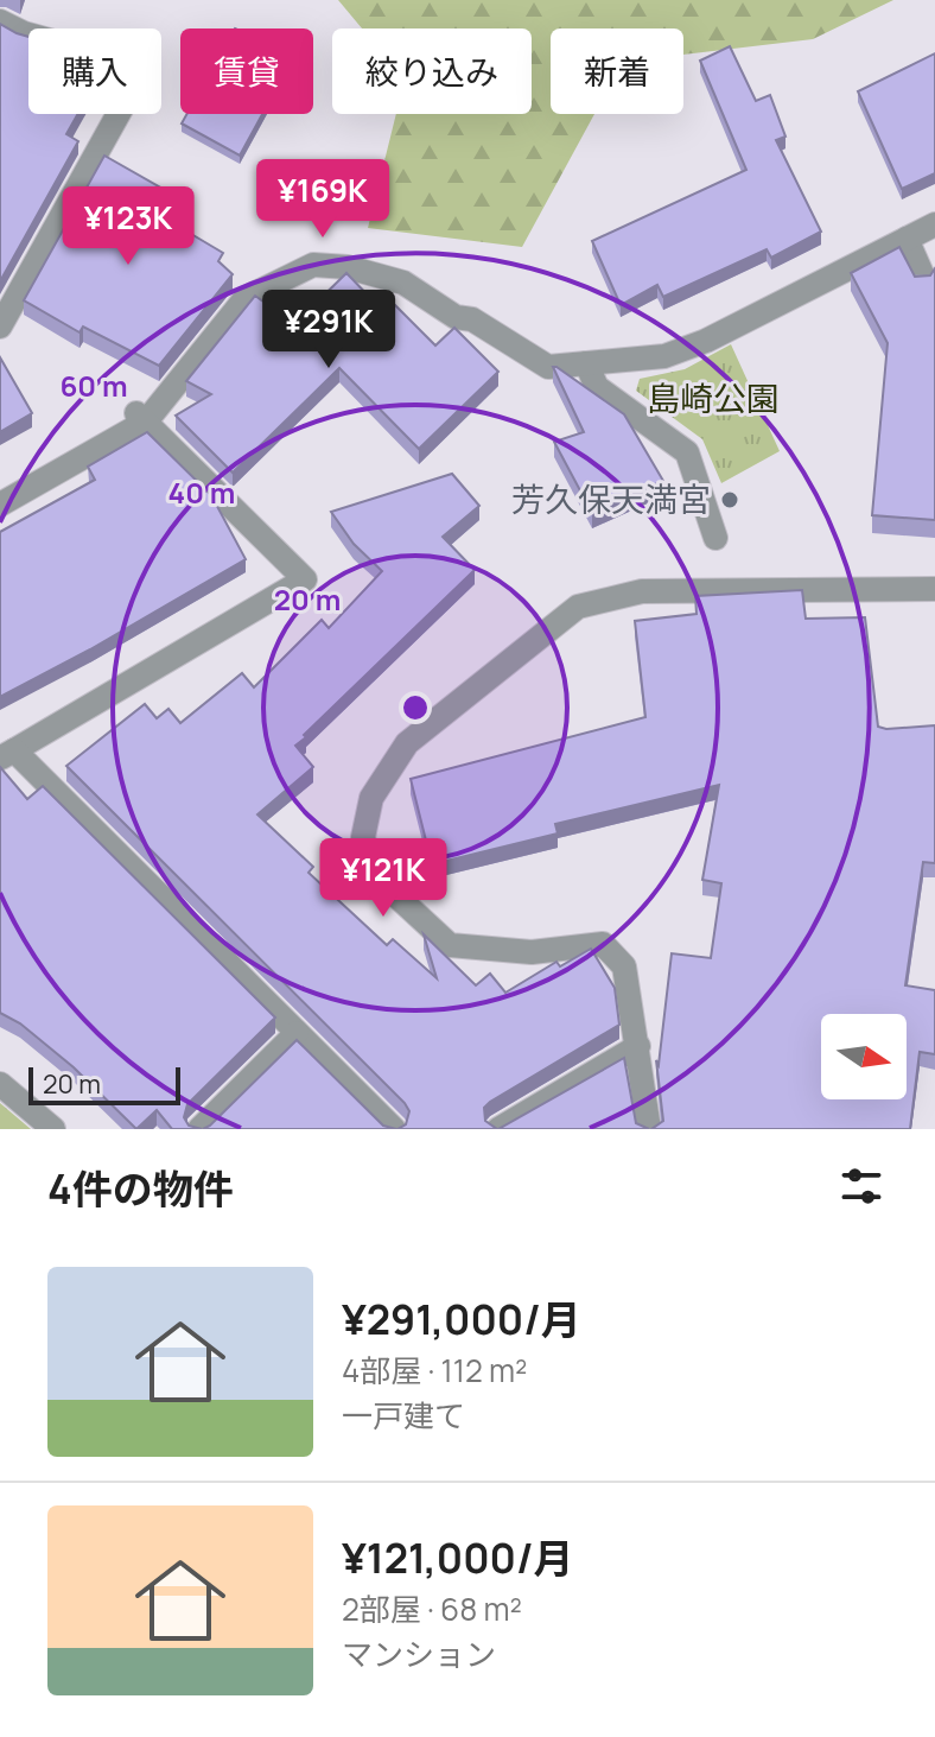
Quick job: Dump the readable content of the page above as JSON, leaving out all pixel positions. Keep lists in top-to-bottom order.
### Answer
{
  "parks": ["島崎公園"],
  "places": ["芳久保天満宮"],
  "scale_bar": "20 m",
  "north": "right",
  "page": {
    "chip": [
      "購入",
      "賃貸",
      "絞り込み",
      "新着"
    ],
    "price": [
      "¥169K",
      "¥123K",
      "¥291K",
      "¥121K"
    ],
    "scale": "20 m",
    "heading": "4件の物件",
    "list": [
      {
        "name": "¥291,000/月",
        "note": "4部屋 · 112 m² · 一戸建て"
      },
      {
        "name": "¥121,000/月",
        "note": "2部屋 · 68 m² · マンション"
      }
    ]
  },
  "rings": ["60 m", "40 m", "20 m"]
}
